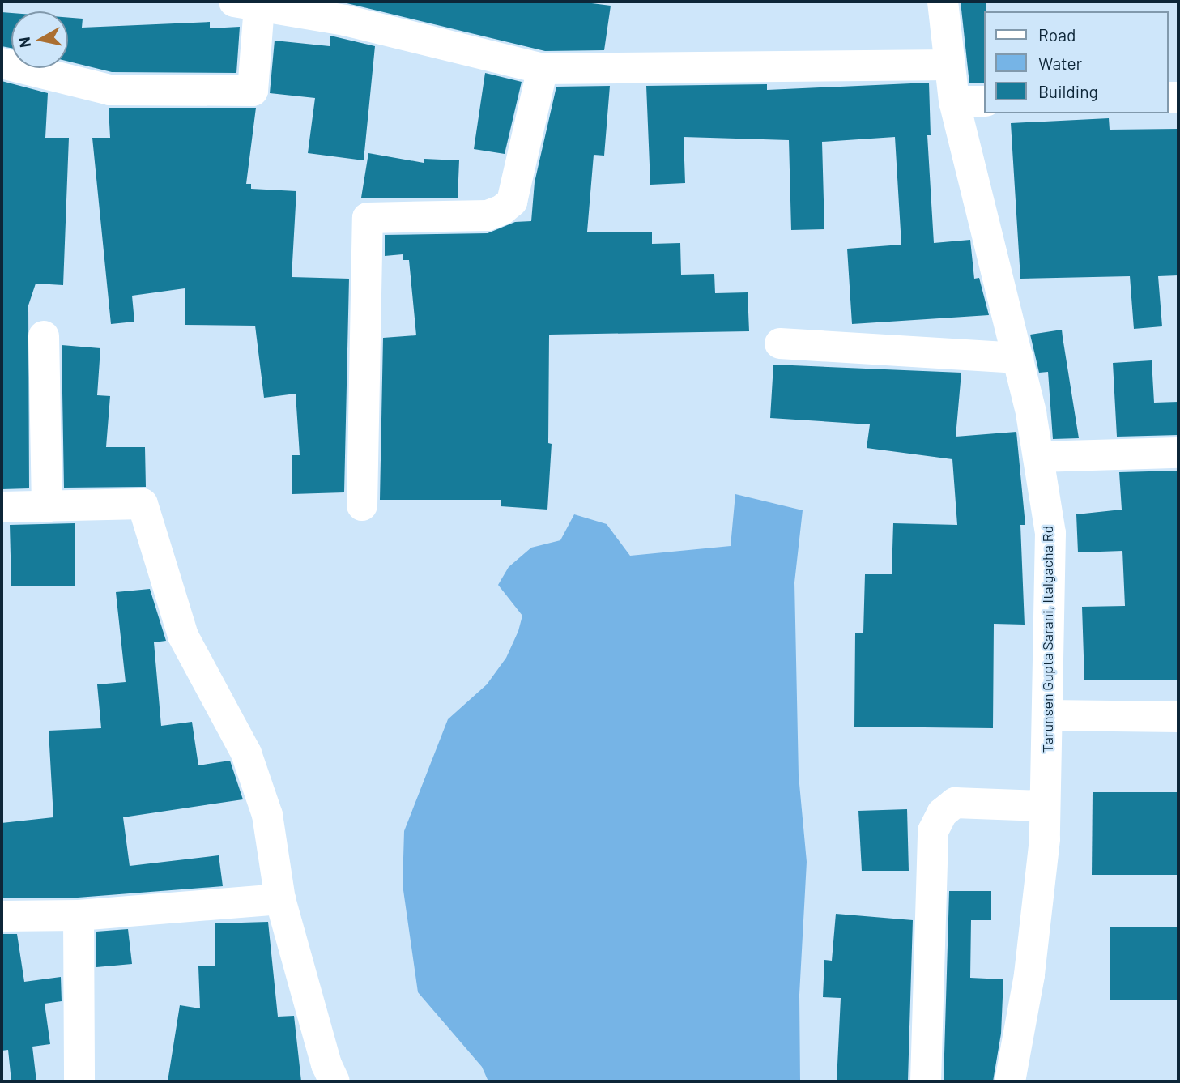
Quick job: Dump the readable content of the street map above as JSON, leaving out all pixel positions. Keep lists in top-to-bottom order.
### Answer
{
  "streets": {
    "street": ["Tarunsen Gupta Sarani, Italgacha Rd"]
  },
  "legend": ["Road", "Water", "Building"],
  "north": "left"
}
